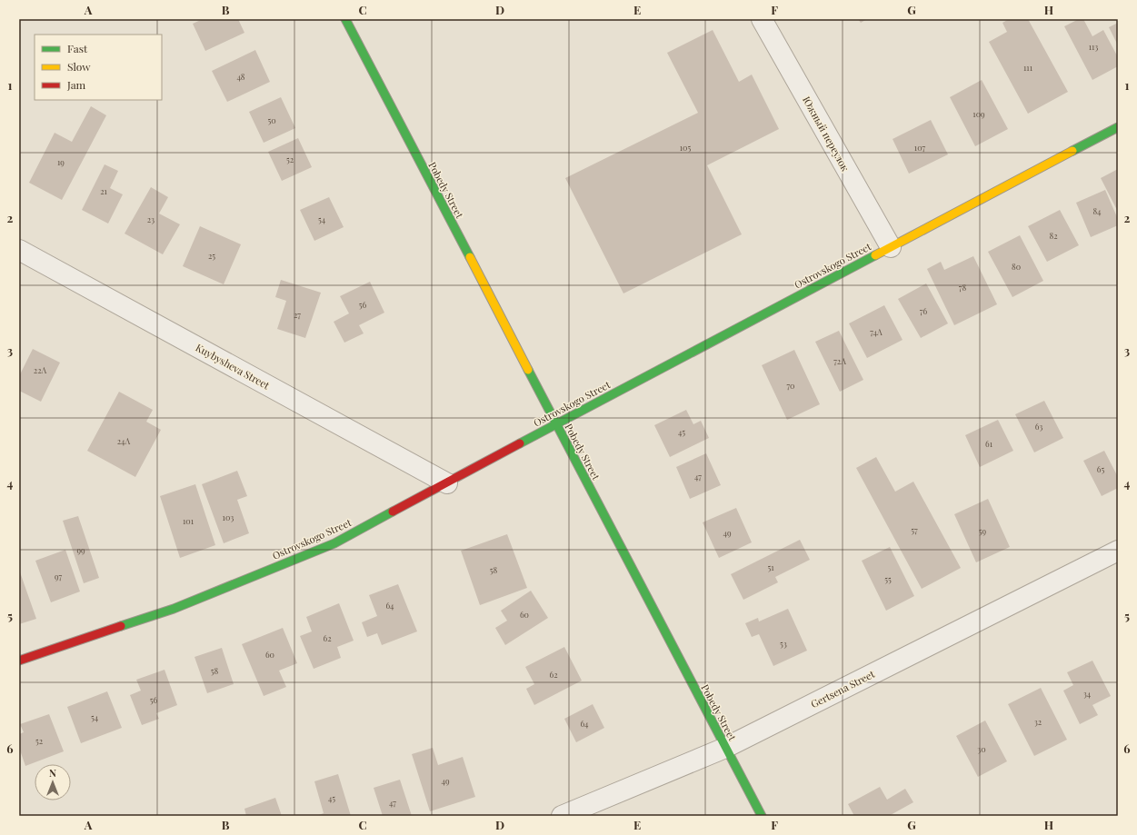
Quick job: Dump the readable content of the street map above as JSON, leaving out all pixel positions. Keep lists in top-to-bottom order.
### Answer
{
  "streets": {
    "main road": ["Pobedy Street", "Ostrovskogo Street"],
    "street": ["Южный переулок", "Kuybysheva Street", "Gertsena Street"]
  },
  "crossings": [
    ["Южный переулок", "Ostrovskogo Street"],
    ["Pobedy Street", "Ostrovskogo Street"],
    ["Pobedy Street", "Gertsena Street"],
    ["Ostrovskogo Street", "Kuybysheva Street"]
  ],
  "house_numbers": [
    "113",
    "111",
    "48",
    "109",
    "50",
    "105",
    "107",
    "52",
    "19",
    "21",
    "84",
    "23",
    "54",
    "82",
    "25",
    "80",
    "78",
    "56",
    "76",
    "27",
    "74А",
    "72А",
    "22А",
    "70",
    "63",
    "45",
    "24А",
    "61",
    "65",
    "47",
    "103",
    "101",
    "57",
    "59",
    "49",
    "99",
    "51",
    "58",
    "97",
    "55",
    "64",
    "60",
    "62",
    "53",
    "60",
    "58",
    "62",
    "34",
    "56",
    "54",
    "32",
    "64",
    "52",
    "30",
    "49",
    "45",
    "47"
  ],
  "legend": ["Fast", "Slow", "Jam"],
  "north": "top",
  "grid": {
    "columns": [
      "A",
      "B",
      "C",
      "D",
      "E",
      "F",
      "G",
      "H"
    ],
    "rows": [
      "1",
      "2",
      "3",
      "4",
      "5",
      "6"
    ]
  }
}
